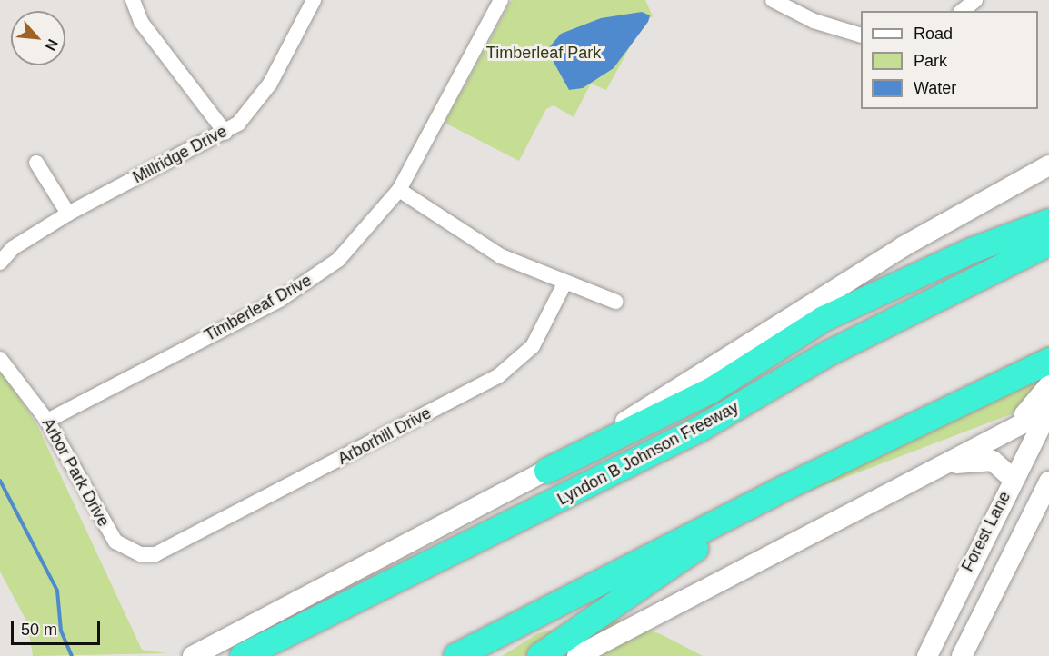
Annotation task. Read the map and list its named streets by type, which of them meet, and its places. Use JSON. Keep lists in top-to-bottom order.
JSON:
{
  "streets": {
    "highway": ["Lyndon B Johnson Freeway"],
    "main road": ["Forest Lane"],
    "street": [
      "Millridge Drive",
      "Timberleaf Drive",
      "Arborhill Drive",
      "Arbor Park Drive"
    ]
  },
  "crossings": [
    ["Timberleaf Drive", "Arbor Park Drive"],
    ["Arborhill Drive", "Arbor Park Drive"]
  ],
  "parks": ["Timberleaf Park"],
  "legend": ["Road", "Park", "Water"],
  "scale_bar": "50 m",
  "north": "bottom right"
}
